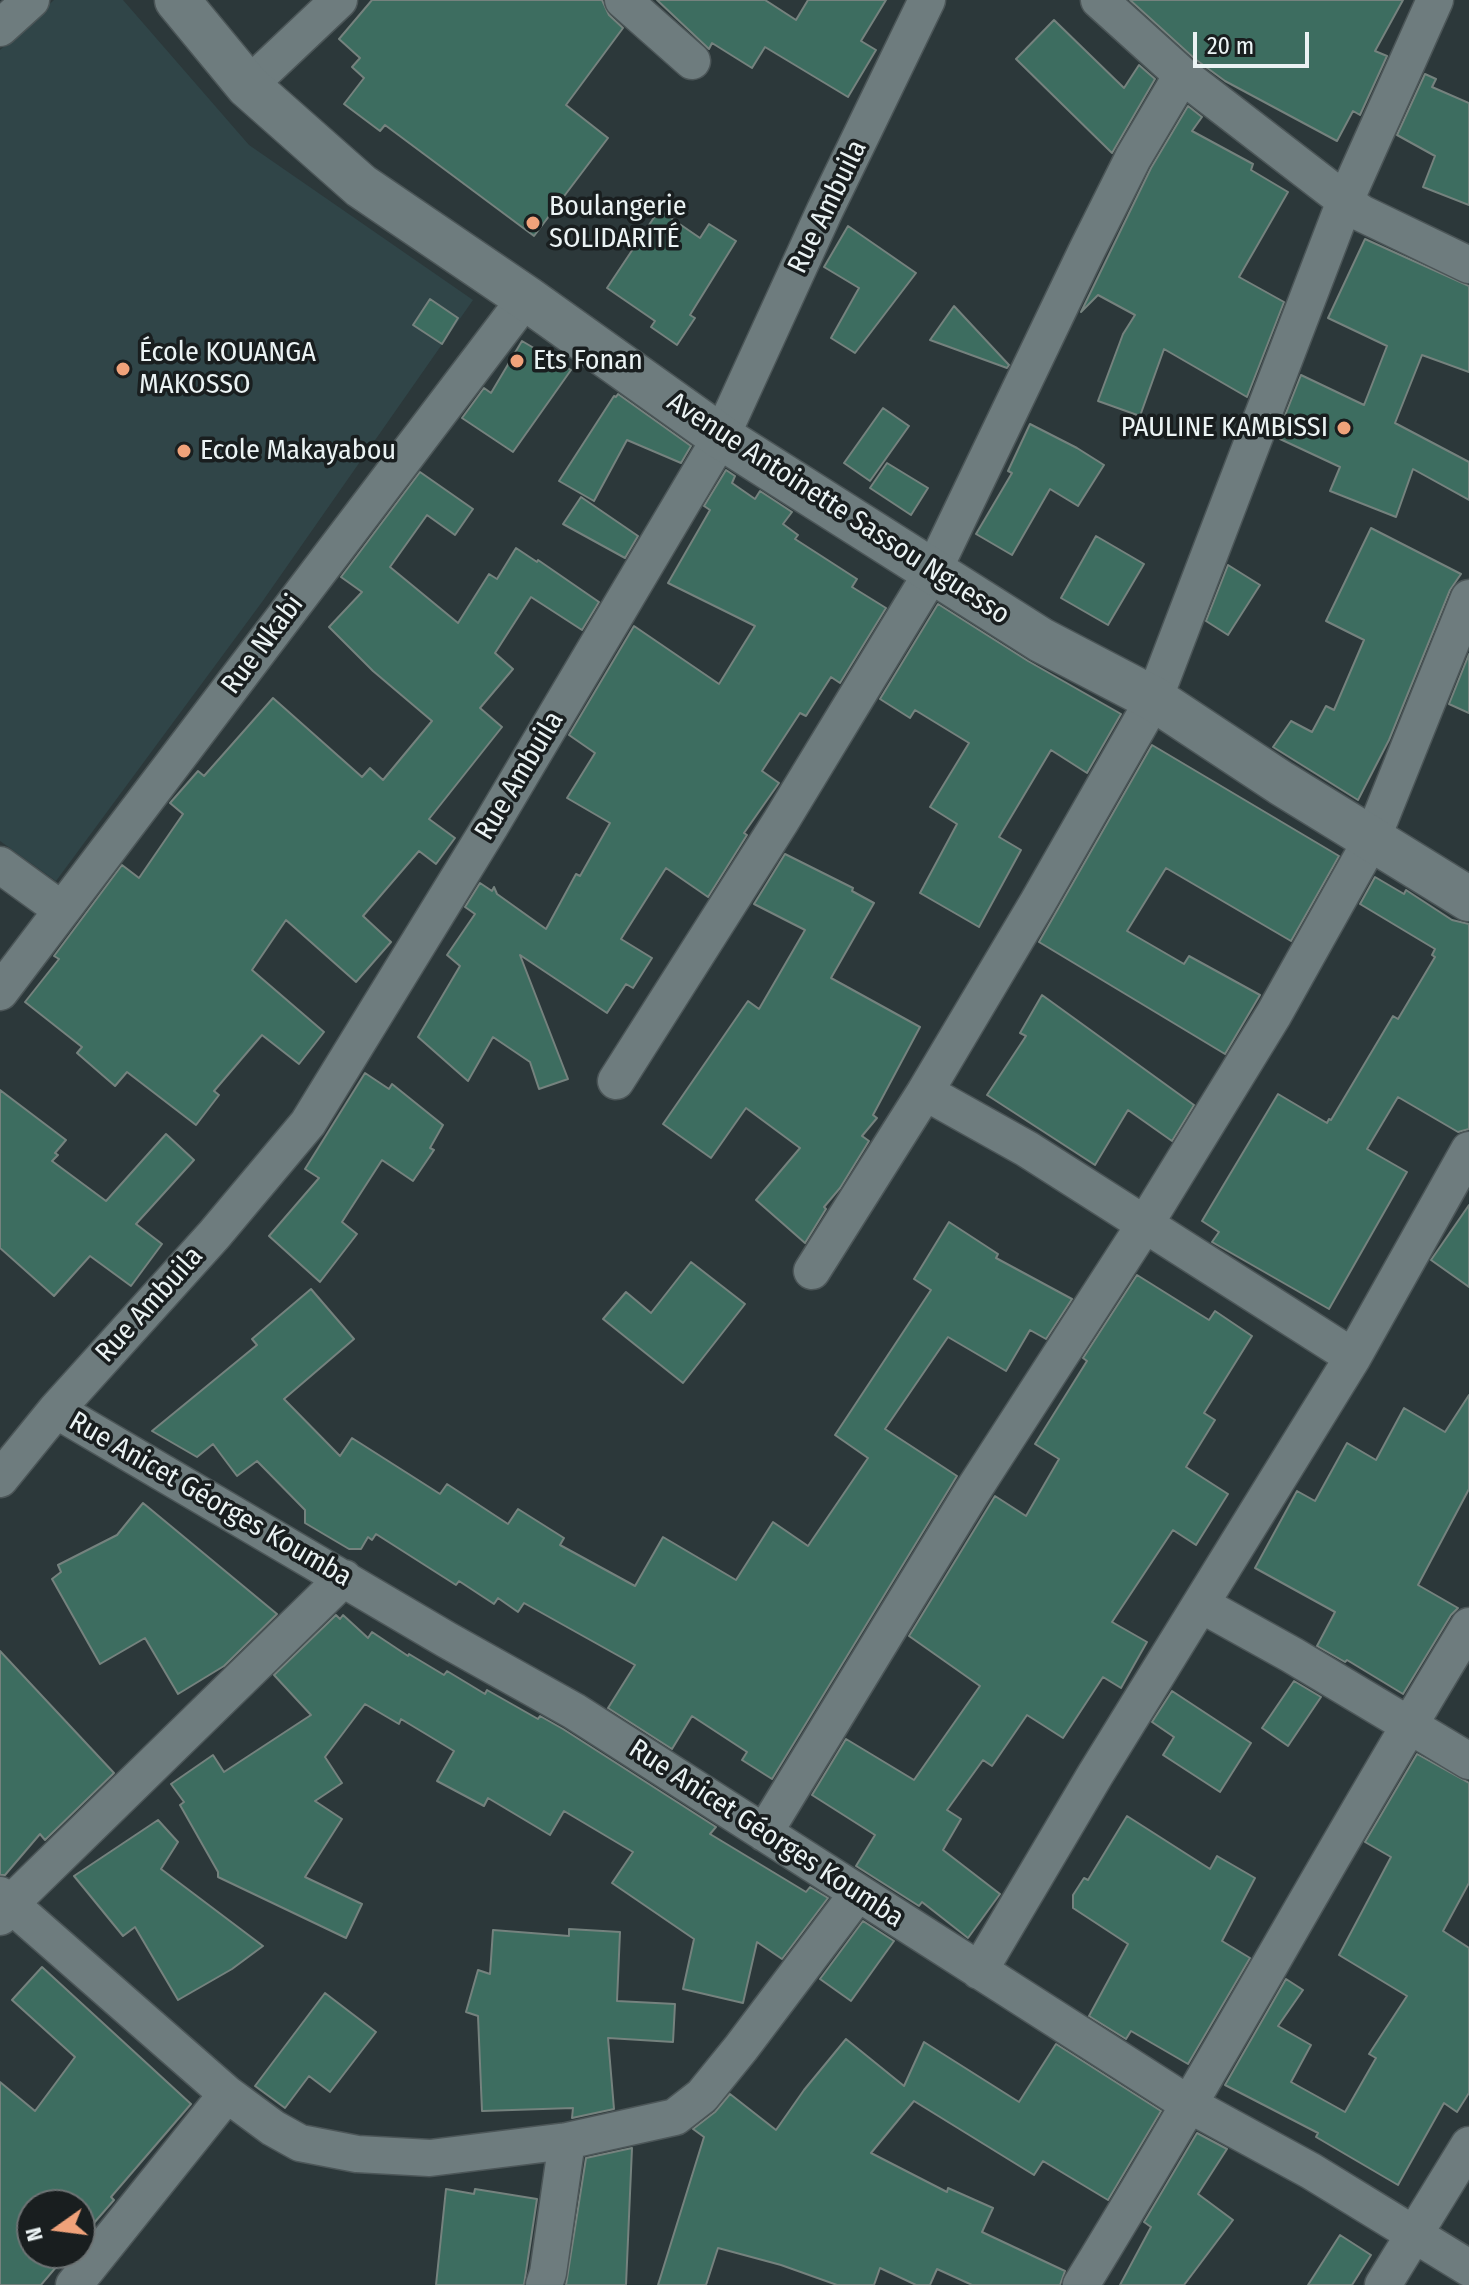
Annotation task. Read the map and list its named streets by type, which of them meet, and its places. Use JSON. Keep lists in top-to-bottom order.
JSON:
{
  "streets": {
    "street": [
      "Rue Ambuila",
      "Avenue Antoinette Sassou Nguesso",
      "Rue Nkabi",
      "Rue Anicet Géorges Koumba"
    ]
  },
  "crossings": [
    ["Rue Ambuila", "Avenue Antoinette Sassou Nguesso"],
    ["Rue Ambuila", "Rue Anicet Géorges Koumba"],
    ["Avenue Antoinette Sassou Nguesso", "Rue Nkabi"]
  ],
  "places": [
    "Boulangerie SOLIDARITÉ",
    "Ets Fonan",
    "École KOUANGA MAKOSSO",
    "PAULINE KAMBISSI",
    "Ecole Makayabou"
  ],
  "scale_bar": "20 m",
  "north": "left"
}
